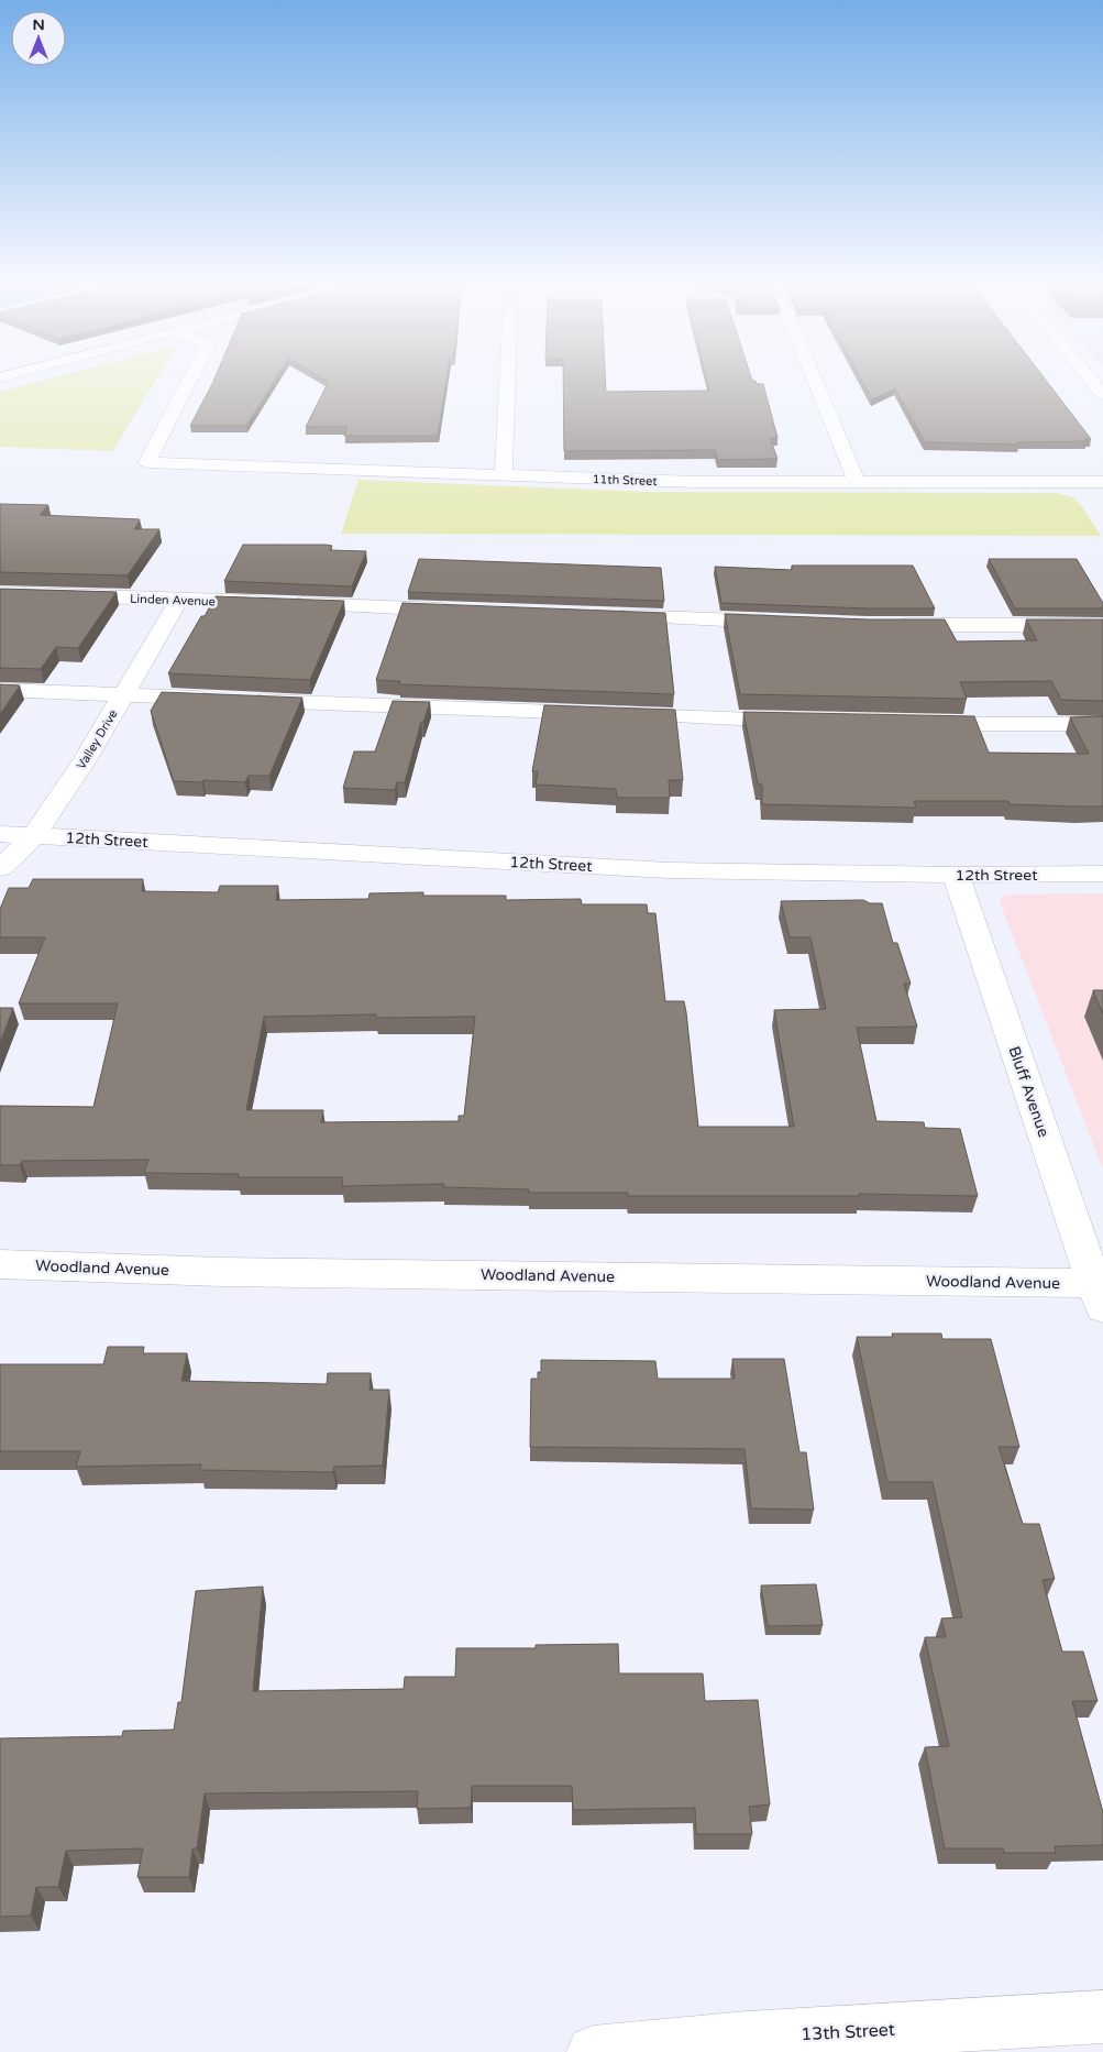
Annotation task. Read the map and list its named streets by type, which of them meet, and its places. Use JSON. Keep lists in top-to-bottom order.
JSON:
{
  "streets": {
    "street": [
      "11th Street",
      "Linden Avenue",
      "Valley Drive",
      "12th Street",
      "Bluff Avenue",
      "Woodland Avenue",
      "13th Street"
    ]
  },
  "crossings": [
    ["Linden Avenue", "Valley Drive"],
    ["Valley Drive", "12th Street"],
    ["12th Street", "Bluff Avenue"],
    ["Bluff Avenue", "Woodland Avenue"]
  ],
  "north": "top"
}
